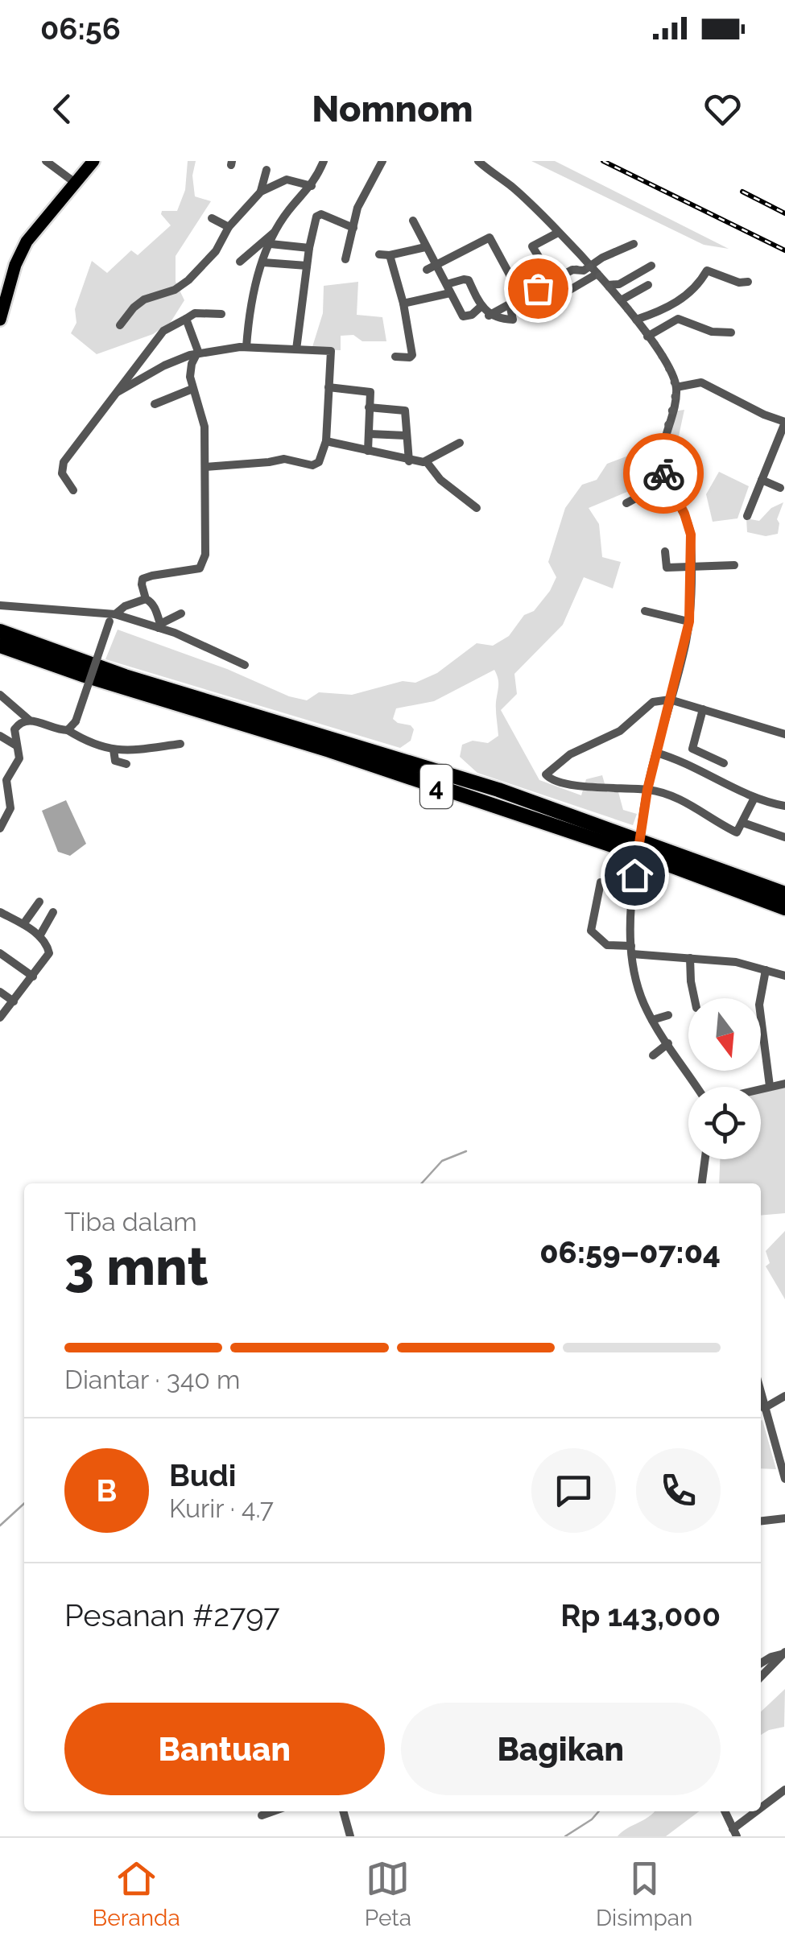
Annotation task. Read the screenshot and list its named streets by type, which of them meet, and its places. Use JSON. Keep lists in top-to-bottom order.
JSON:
{
  "streets": {
    "highway": ["4"]
  },
  "north": "bottom",
  "page": {
    "status": "06:56",
    "header": "Nomnom",
    "heading": ["3 mnt", "Tiba dalam", "06:59–07:04"],
    "panel": [
      "Budi",
      "Kurir · 4.7",
      "Pesanan #2797",
      "Rp 143,000"
    ],
    "bar": "Diantar · 340 m",
    "round": "B",
    "buttons": ["Bantuan", "Bagikan"],
    "tabs": ["Beranda", "Peta", "Disimpan"]
  }
}
